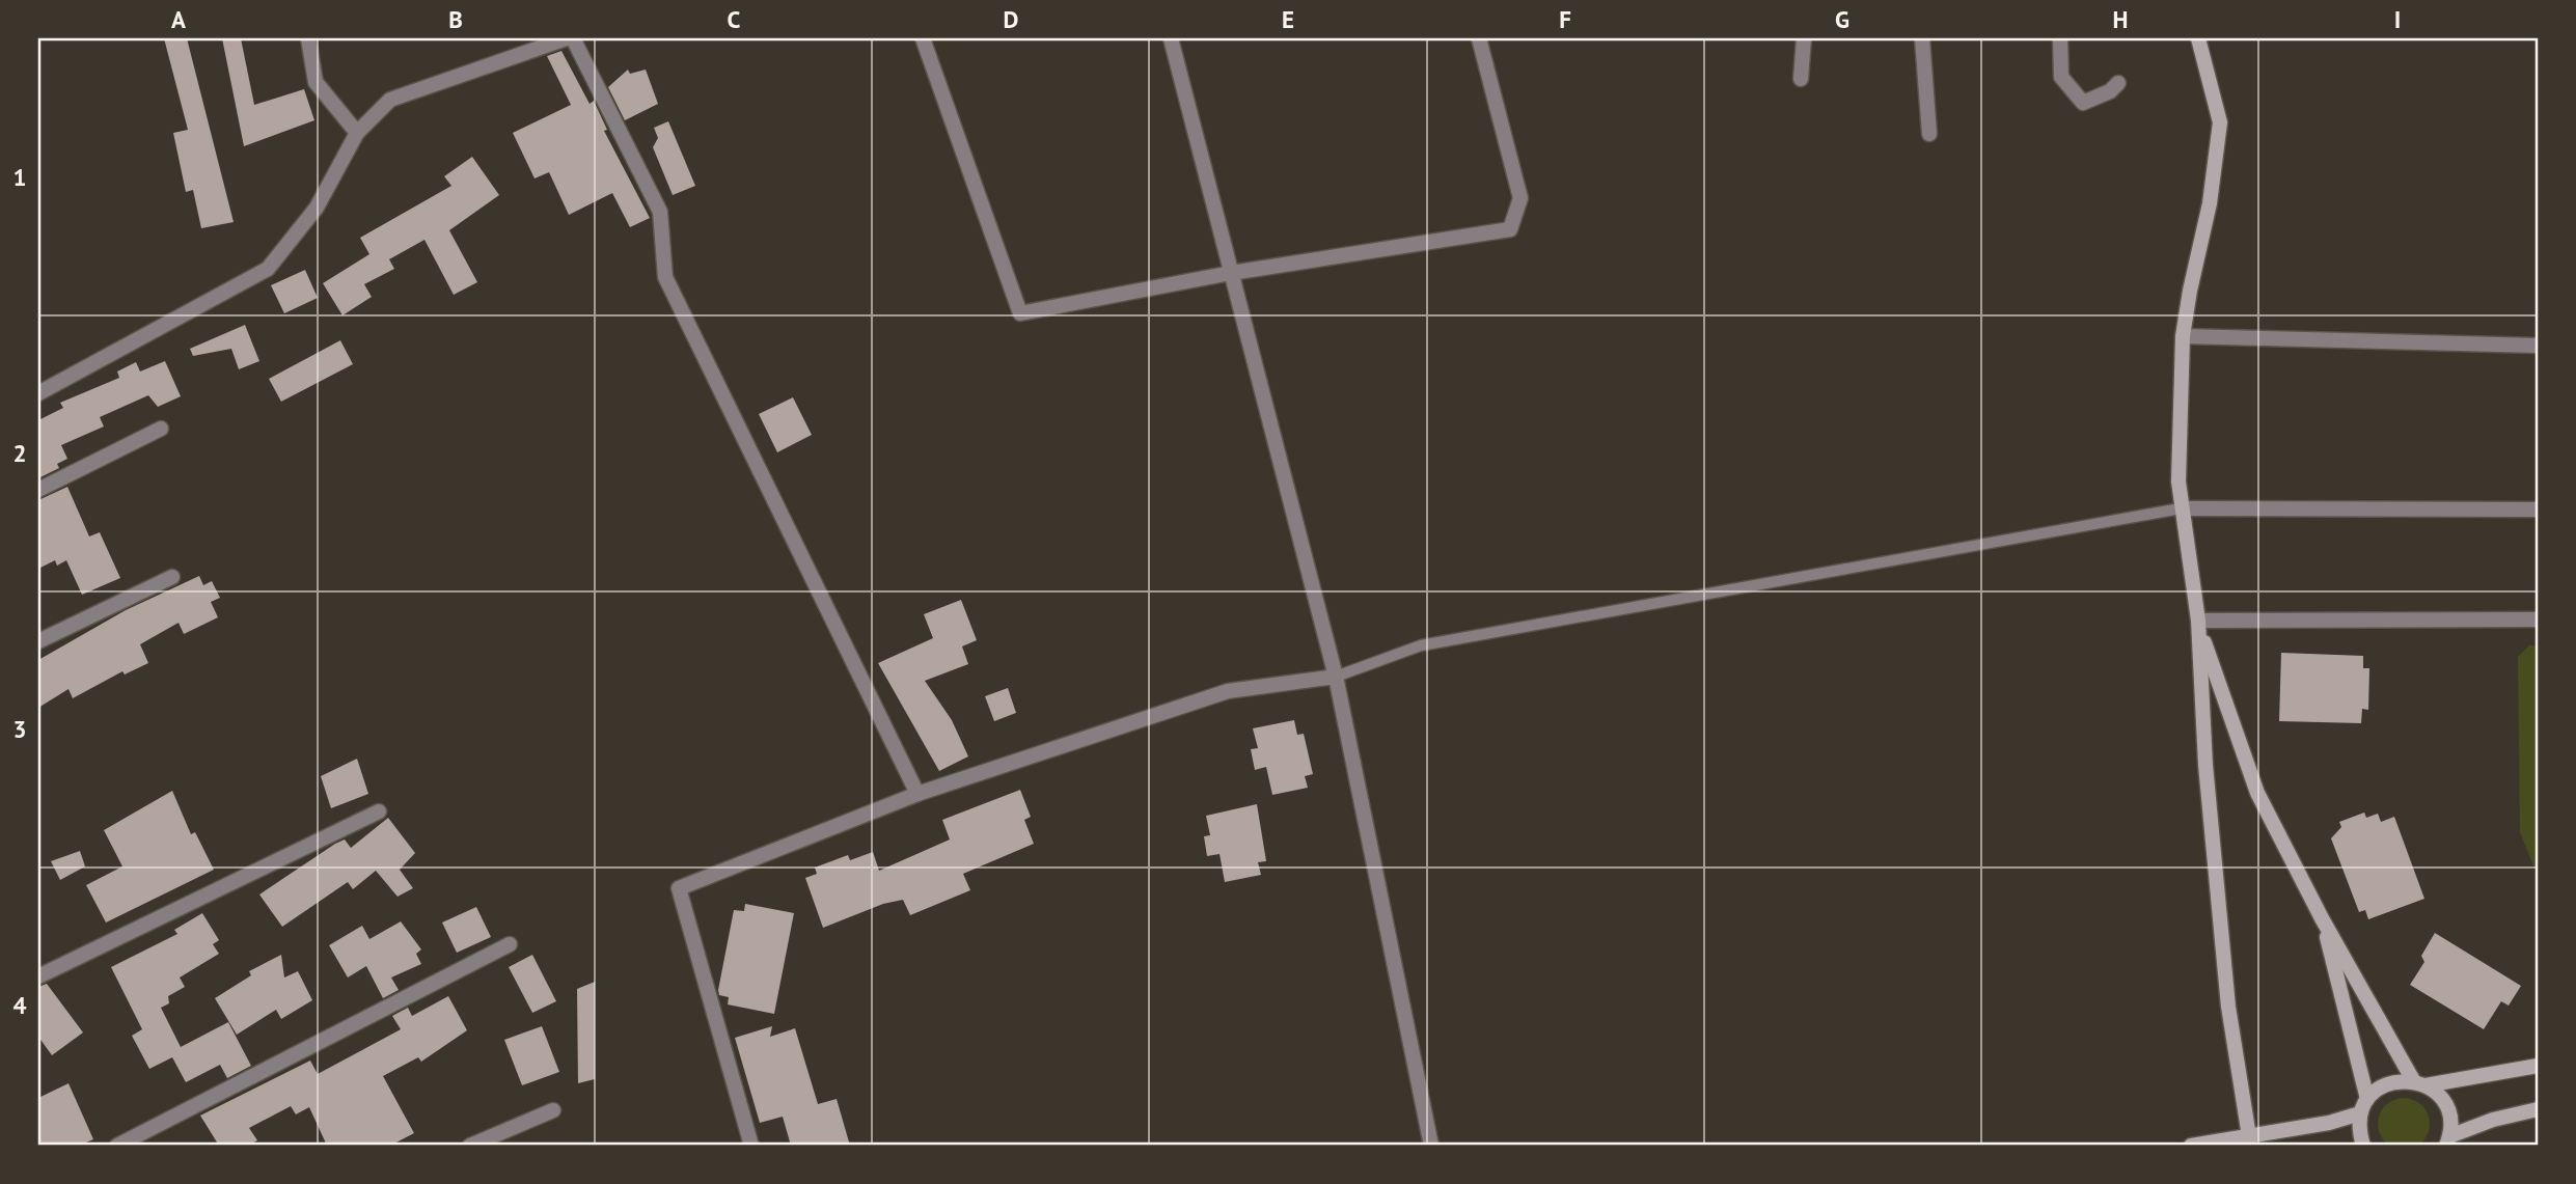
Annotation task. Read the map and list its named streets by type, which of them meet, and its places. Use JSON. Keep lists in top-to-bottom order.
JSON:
{
  "grid": {
    "columns": [
      "A",
      "B",
      "C",
      "D",
      "E",
      "F",
      "G",
      "H",
      "I"
    ],
    "rows": [
      "1",
      "2",
      "3",
      "4"
    ]
  }
}
